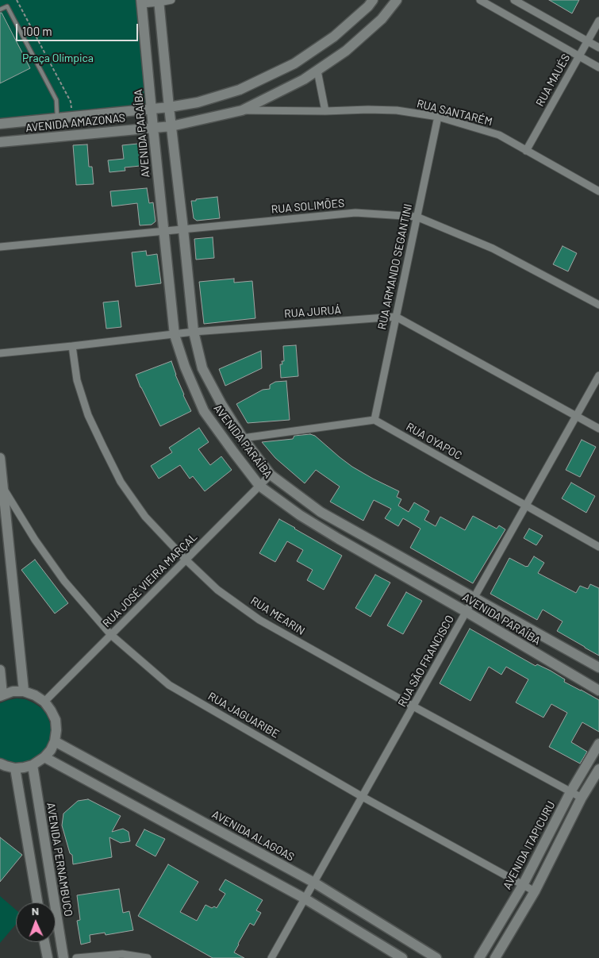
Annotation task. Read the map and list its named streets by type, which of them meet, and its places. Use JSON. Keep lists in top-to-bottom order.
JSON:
{
  "streets": {
    "street": [
      "RUA MAUÉS",
      "RUA SANTARÉM",
      "AVENIDA AMAZONAS",
      "AVENIDA PARAÍBA",
      "RUA SOLIMÕES",
      "RUA ARMANDO SEGANTINI",
      "RUA JURUÁ",
      "RUA OYAPOC",
      "RUA JOSÉ VIEIRA MARÇAL",
      "RUA MEARIN",
      "RUA SÃO FRANCISCO",
      "RUA JAGUARIBE",
      "AVENIDA ALAGOAS",
      "AVENIDA ITAPICURU",
      "AVENIDA PERNAMBUCO"
    ]
  },
  "crossings": [
    ["RUA MAUÉS", "RUA SANTARÉM"],
    ["RUA SANTARÉM", "AVENIDA AMAZONAS"],
    ["RUA SANTARÉM", "RUA ARMANDO SEGANTINI"],
    ["AVENIDA AMAZONAS", "AVENIDA PARAÍBA"],
    ["AVENIDA PARAÍBA", "RUA SOLIMÕES"],
    ["AVENIDA PARAÍBA", "RUA JURUÁ"],
    ["AVENIDA PARAÍBA", "RUA JOSÉ VIEIRA MARÇAL"],
    ["AVENIDA PARAÍBA", "RUA SÃO FRANCISCO"],
    ["RUA SOLIMÕES", "RUA ARMANDO SEGANTINI"],
    ["RUA ARMANDO SEGANTINI", "RUA JURUÁ"],
    ["RUA ARMANDO SEGANTINI", "RUA OYAPOC"],
    ["RUA JURUÁ", "RUA MEARIN"],
    ["RUA OYAPOC", "RUA SÃO FRANCISCO"],
    ["RUA JOSÉ VIEIRA MARÇAL", "RUA MEARIN"],
    ["RUA JOSÉ VIEIRA MARÇAL", "RUA JAGUARIBE"],
    ["RUA MEARIN", "RUA SÃO FRANCISCO"],
    ["RUA MEARIN", "AVENIDA ITAPICURU"],
    ["RUA SÃO FRANCISCO", "RUA JAGUARIBE"],
    ["RUA SÃO FRANCISCO", "AVENIDA ALAGOAS"],
    ["RUA JAGUARIBE", "AVENIDA ITAPICURU"]
  ],
  "parks": ["Praça Olímpica"],
  "scale_bar": "100 m",
  "north": "top"
}
